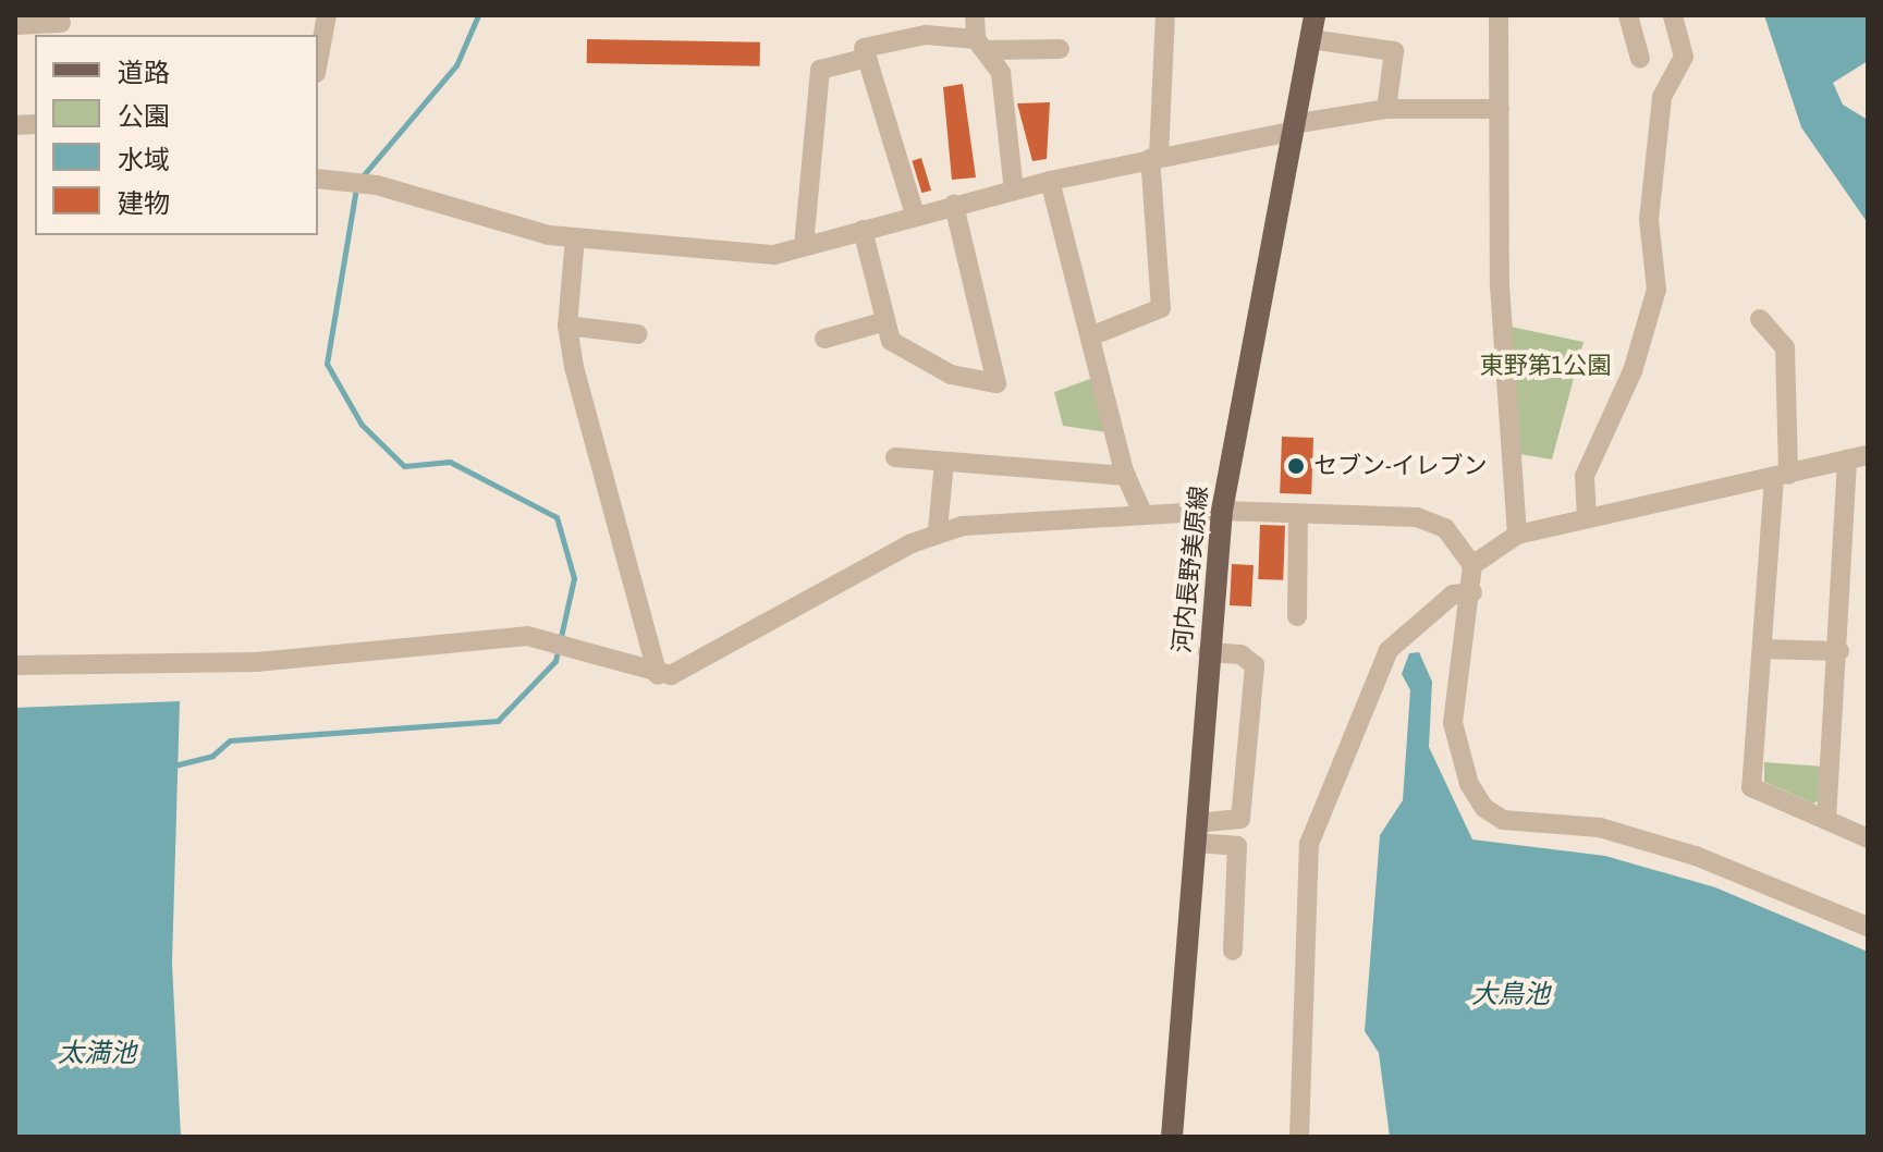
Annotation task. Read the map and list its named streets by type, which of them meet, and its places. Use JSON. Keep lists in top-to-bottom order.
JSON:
{
  "streets": {
    "main road": ["河内長野美原線"]
  },
  "water": ["大鳥池", "太満池"],
  "parks": ["東野第1公園"],
  "places": ["セブン-イレブン"],
  "legend": [
    "道路",
    "公園",
    "水域",
    "建物"
  ]
}
